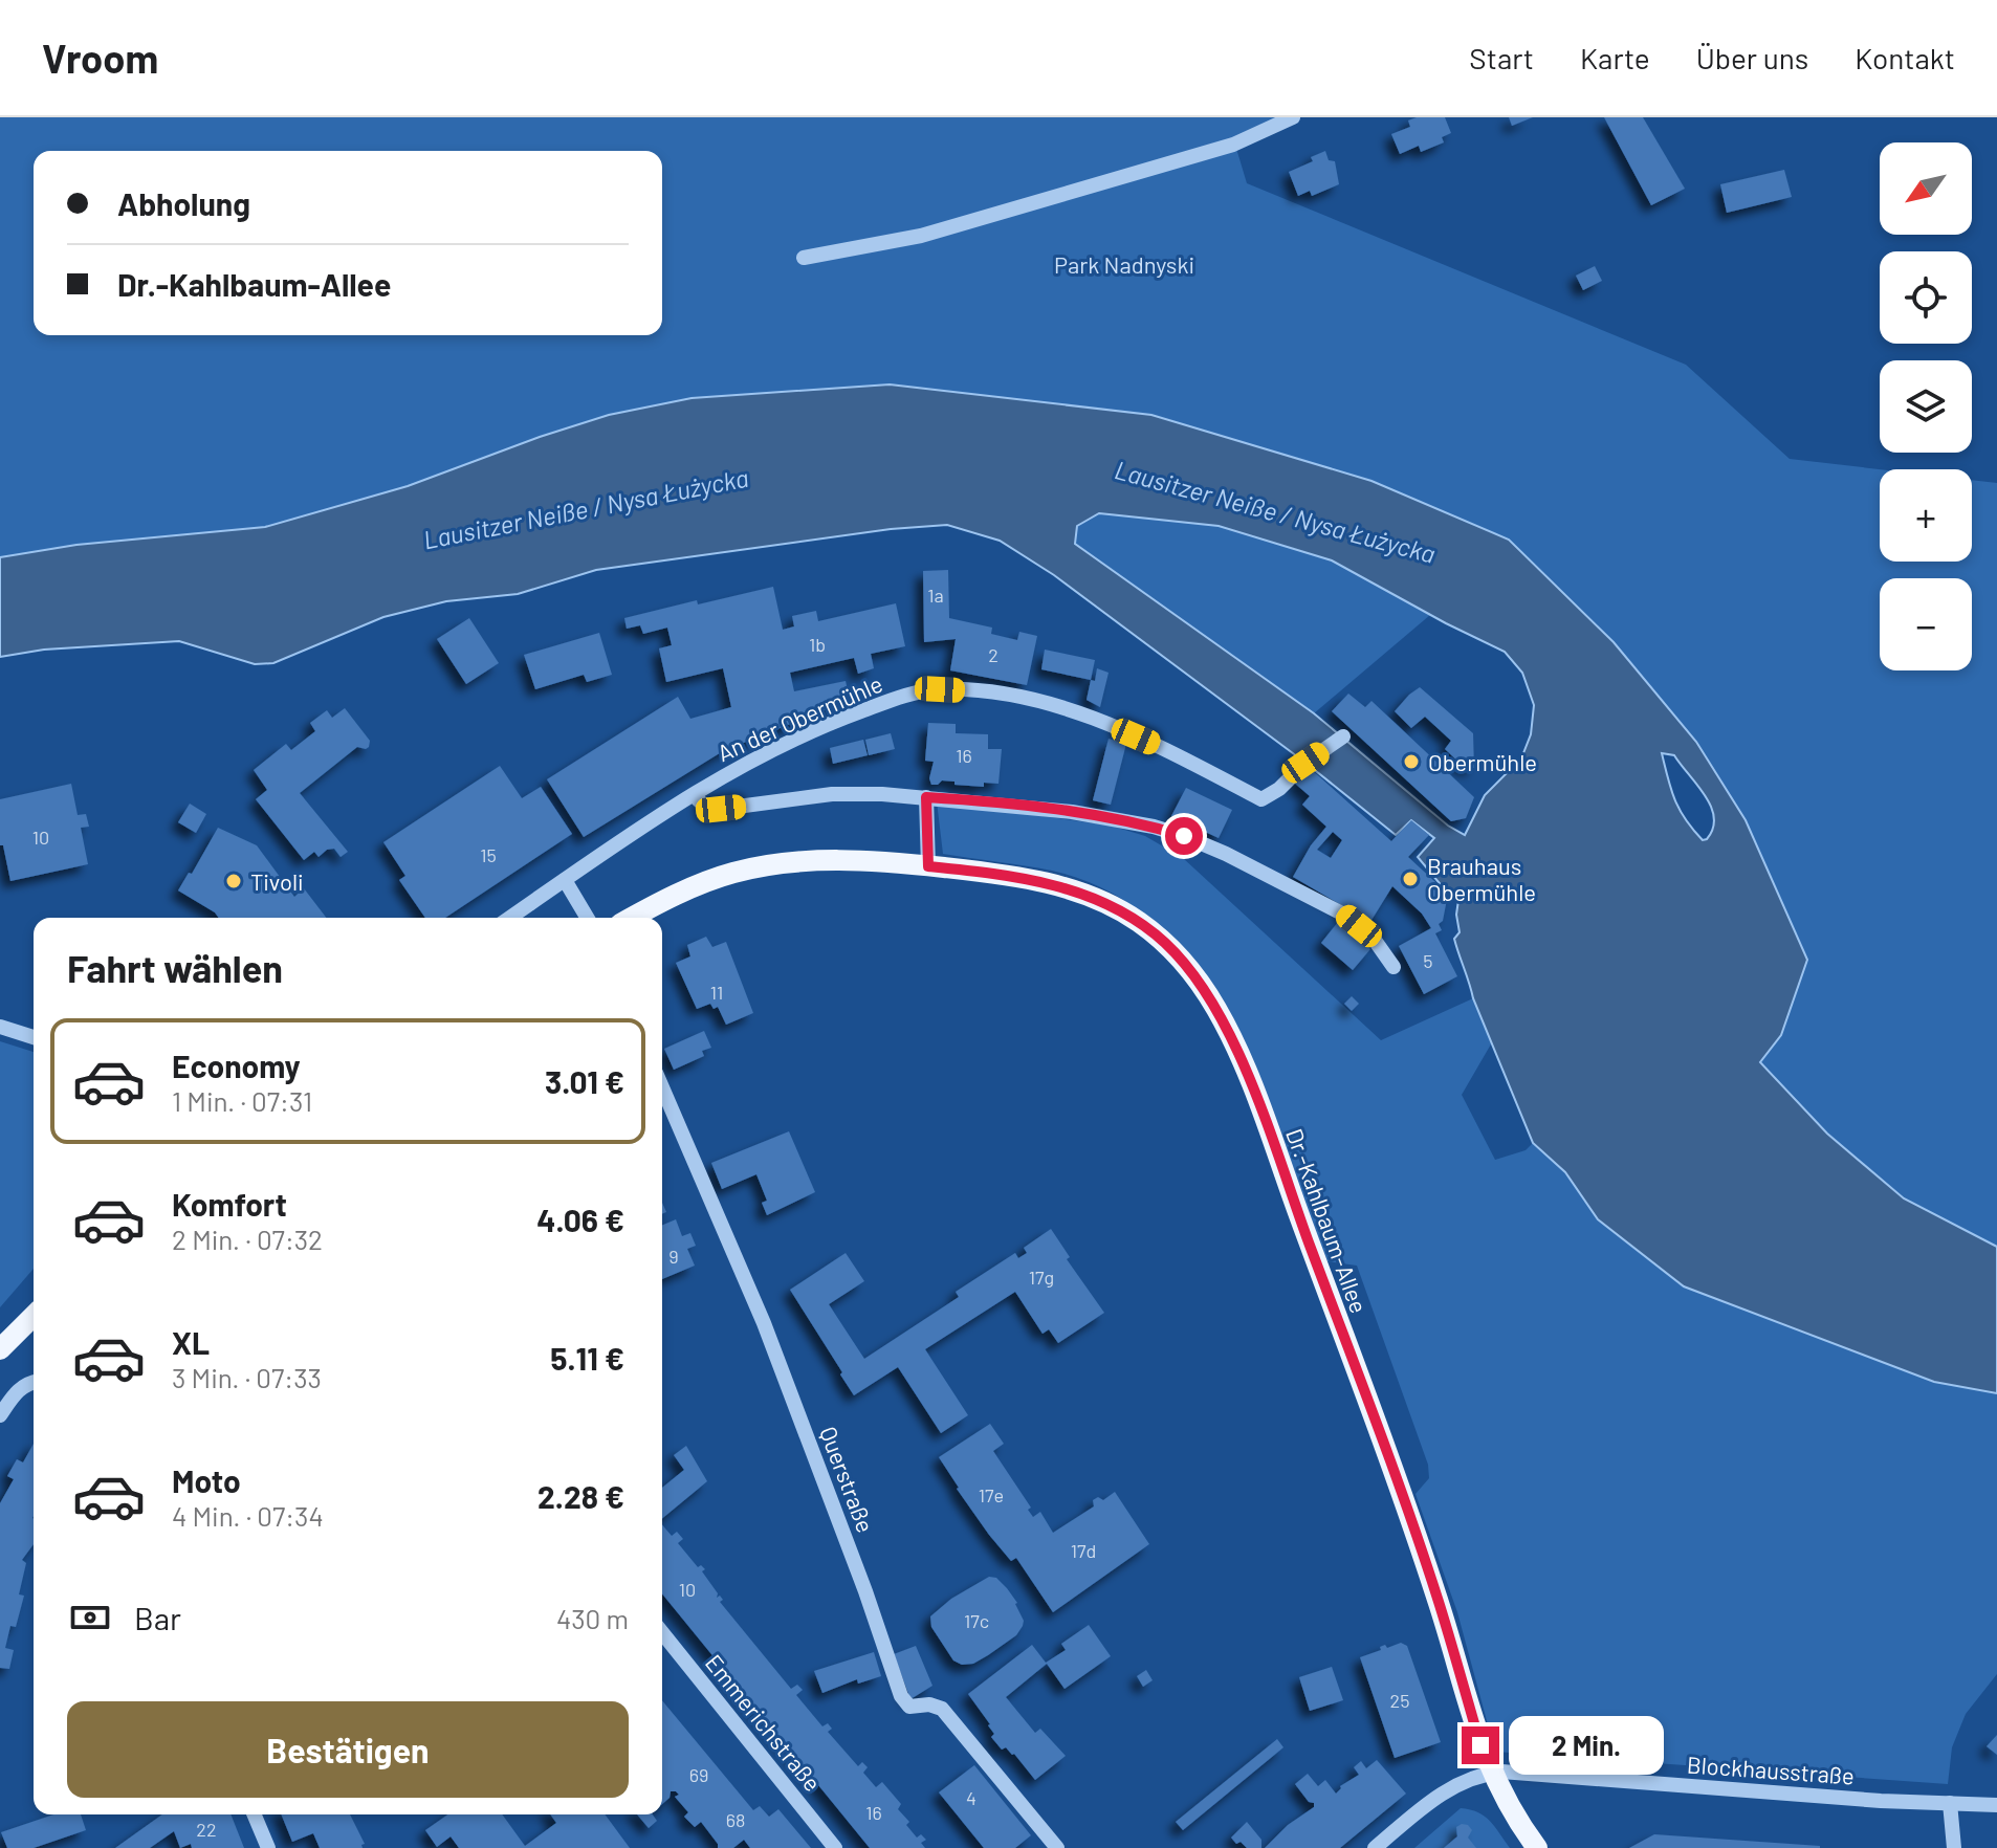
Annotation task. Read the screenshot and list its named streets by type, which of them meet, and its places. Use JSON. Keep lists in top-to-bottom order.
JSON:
{
  "streets": {
    "main road": ["Dr.-Kahlbaum-Allee"],
    "street": [
      "An der Obermühle",
      "Querstraße",
      "Emmerichstraße",
      "Blockhausstraße"
    ]
  },
  "crossings": [
    ["Dr.-Kahlbaum-Allee", "Blockhausstraße"]
  ],
  "water": ["Lausitzer Neiße / Nysa Łużycka"],
  "parks": ["Park Nadnyski"],
  "places": ["Obermühle", "Brauhaus Obermühle", "Tivoli"],
  "house_numbers": [
    "1a",
    "1b",
    "2",
    "16",
    "10",
    "15",
    "5",
    "11",
    "9",
    "17g",
    "17e",
    "17d",
    "10",
    "17c",
    "25",
    "69",
    "4",
    "16",
    "68",
    "22"
  ],
  "north": "bottom left",
  "page": {
    "header": "Vroom",
    "nav": [
      "Start",
      "Karte",
      "Über uns",
      "Kontakt"
    ],
    "map_buttons": ["+", "−"],
    "banner": ["Abholung", "Dr.-Kahlbaum-Allee"],
    "heading": "Fahrt wählen",
    "list": [
      {
        "name": "Economy",
        "note": "1 Min. · 07:31",
        "value": "3.01 €"
      },
      {
        "name": "Komfort",
        "note": "2 Min. · 07:32",
        "value": "4.06 €"
      },
      {
        "name": "XL",
        "note": "3 Min. · 07:33",
        "value": "5.11 €"
      },
      {
        "name": "Moto",
        "note": "4 Min. · 07:34",
        "value": "2.28 €"
      }
    ],
    "pay": ["Bar", "430 m"],
    "buttons": "Bestätigen",
    "bubble": "2 Min."
  }
}
